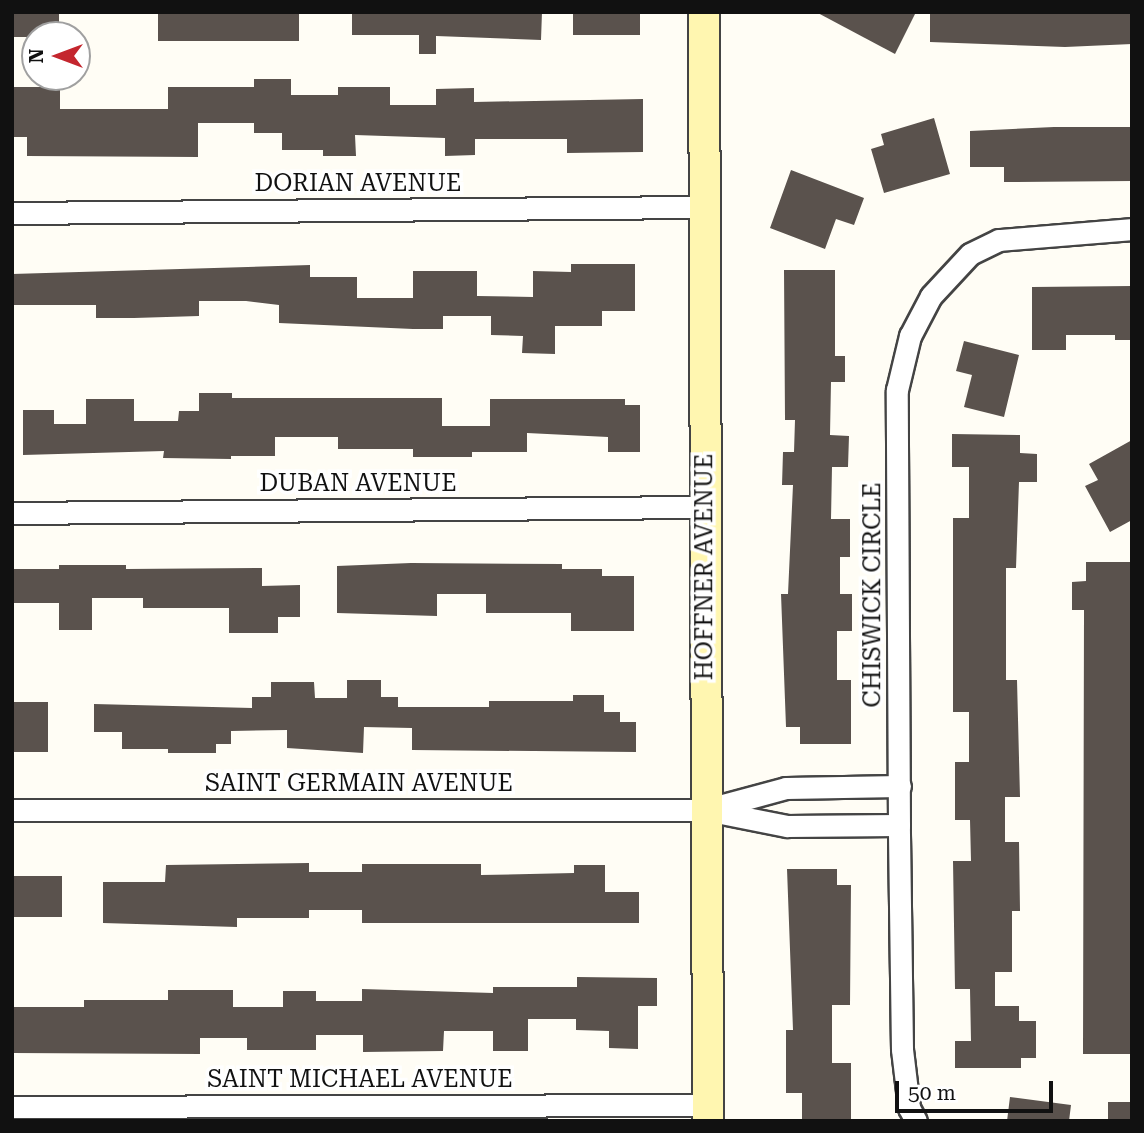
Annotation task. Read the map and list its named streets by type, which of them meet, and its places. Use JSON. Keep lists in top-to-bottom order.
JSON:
{
  "streets": {
    "main road": ["HOFFNER AVENUE"],
    "street": [
      "DORIAN AVENUE",
      "DUBAN AVENUE",
      "CHISWICK CIRCLE",
      "SAINT GERMAIN AVENUE",
      "SAINT MICHAEL AVENUE"
    ]
  },
  "crossings": [
    ["DORIAN AVENUE", "HOFFNER AVENUE"],
    ["DUBAN AVENUE", "HOFFNER AVENUE"],
    ["HOFFNER AVENUE", "SAINT GERMAIN AVENUE"],
    ["HOFFNER AVENUE", "SAINT MICHAEL AVENUE"]
  ],
  "scale_bar": "50 m",
  "north": "left"
}
